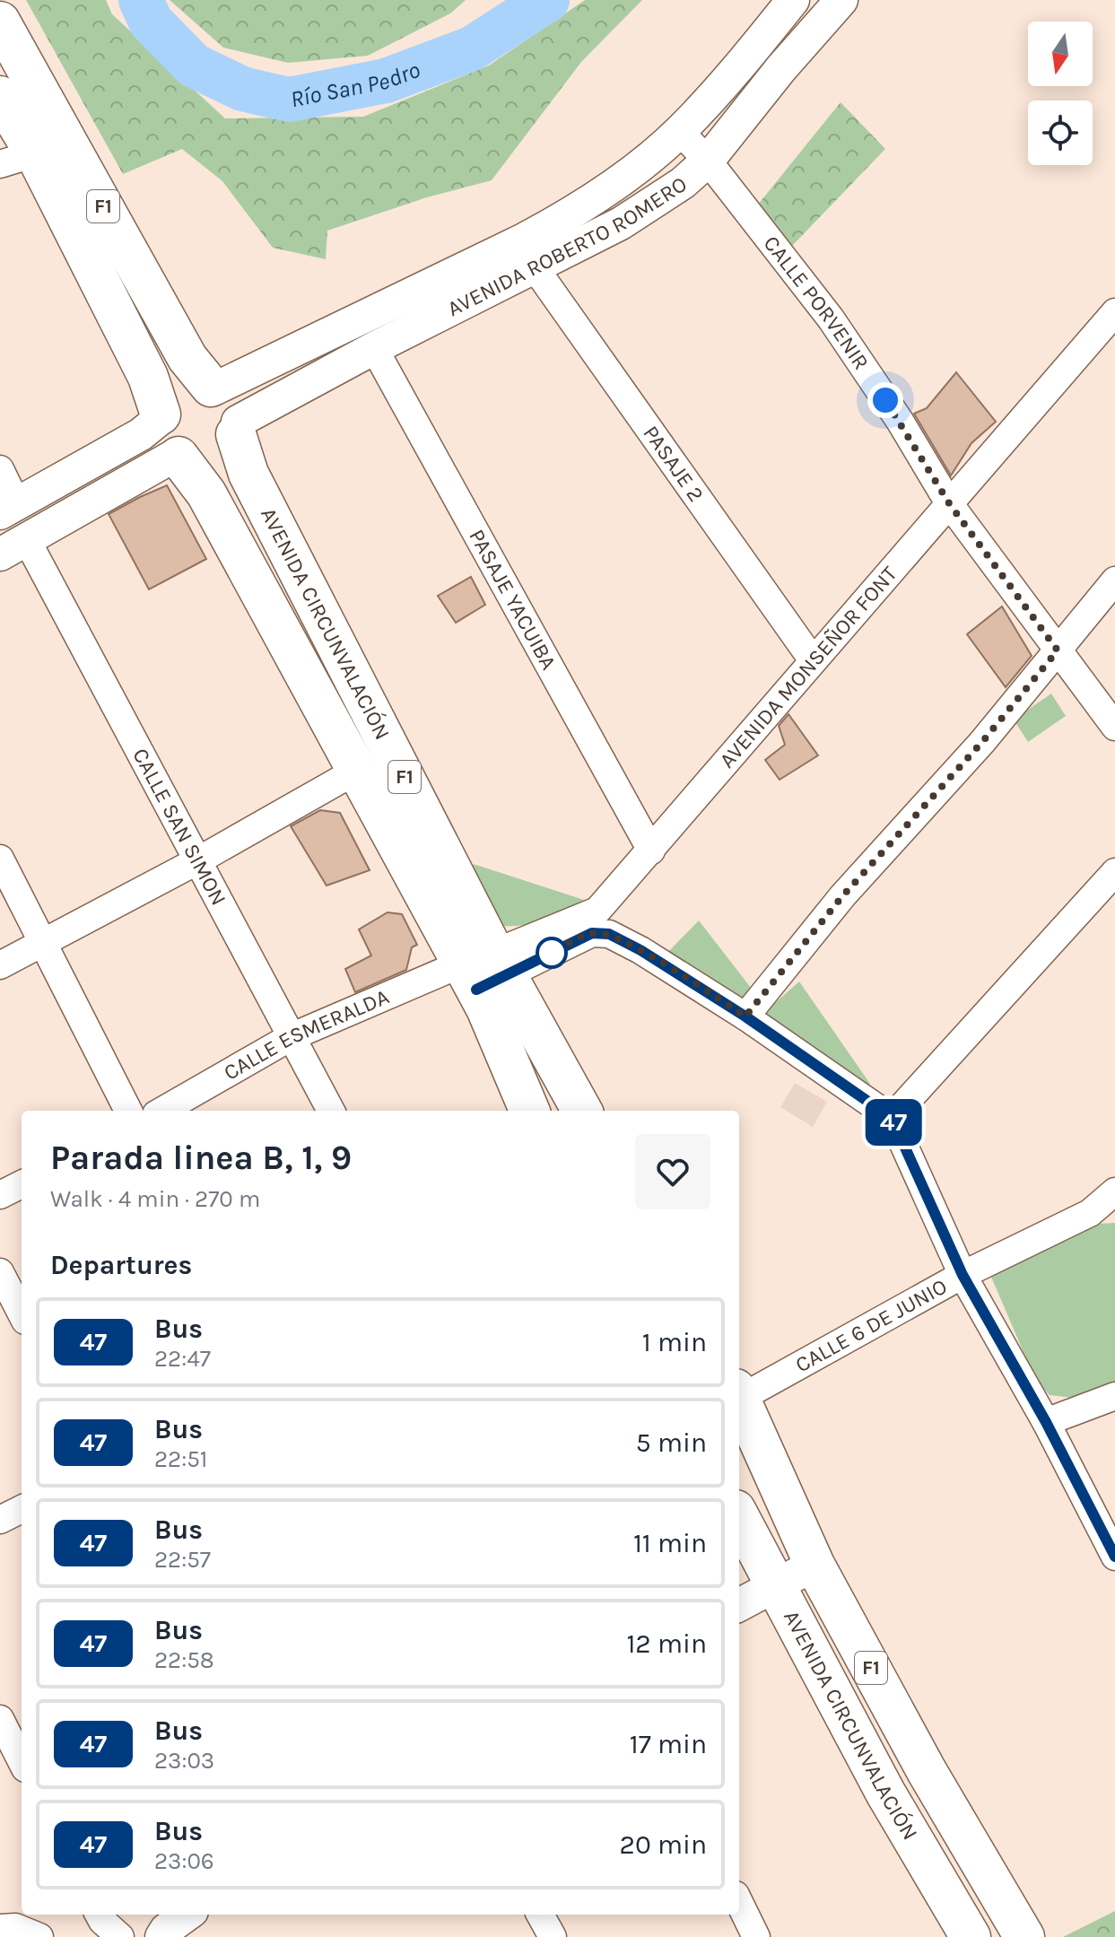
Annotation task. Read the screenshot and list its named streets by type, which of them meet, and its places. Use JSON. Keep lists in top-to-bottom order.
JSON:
{
  "streets": {
    "highway": ["F1", "AVENIDA CIRCUNVALACIÓN"],
    "street": [
      "AVENIDA ROBERTO ROMERO",
      "CALLE PORVENIR",
      "PASAJE 2",
      "PASAJE YACUIBA",
      "AVENIDA MONSEÑOR FONT",
      "CALLE SAN SIMON",
      "CALLE ESMERALDA",
      "CALLE 6 DE JUNIO"
    ]
  },
  "crossings": [
    ["F1", "AVENIDA ROBERTO ROMERO"],
    ["F1", "AVENIDA CIRCUNVALACIÓN"],
    ["AVENIDA ROBERTO ROMERO", "CALLE PORVENIR"],
    ["AVENIDA ROBERTO ROMERO", "PASAJE 2"],
    ["AVENIDA ROBERTO ROMERO", "PASAJE YACUIBA"],
    ["AVENIDA ROBERTO ROMERO", "AVENIDA CIRCUNVALACIÓN"],
    ["CALLE PORVENIR", "AVENIDA MONSEÑOR FONT"],
    ["PASAJE 2", "AVENIDA MONSEÑOR FONT"],
    ["PASAJE YACUIBA", "AVENIDA MONSEÑOR FONT"],
    ["AVENIDA CIRCUNVALACIÓN", "AVENIDA MONSEÑOR FONT"],
    ["AVENIDA CIRCUNVALACIÓN", "CALLE ESMERALDA"],
    ["AVENIDA MONSEÑOR FONT", "CALLE ESMERALDA"],
    ["CALLE SAN SIMON", "CALLE ESMERALDA"]
  ],
  "water": ["Río San Pedro"],
  "lines": ["bus line 47"],
  "north": "bottom",
  "page": {
    "on_map": "47",
    "heading": [
      ["Parada linea B, 1, 9", "Walk · 4 min · 270 m"],
      "Departures"
    ],
    "list": [
      {
        "mark": "47",
        "name": "Bus",
        "note": "22:47",
        "value": "1 min"
      },
      {
        "mark": "47",
        "name": "Bus",
        "note": "22:51",
        "value": "5 min"
      },
      {
        "mark": "47",
        "name": "Bus",
        "note": "22:57",
        "value": "11 min"
      },
      {
        "mark": "47",
        "name": "Bus",
        "note": "22:58",
        "value": "12 min"
      },
      {
        "mark": "47",
        "name": "Bus",
        "note": "23:03",
        "value": "17 min"
      },
      {
        "mark": "47",
        "name": "Bus",
        "note": "23:06",
        "value": "20 min"
      }
    ]
  }
}
